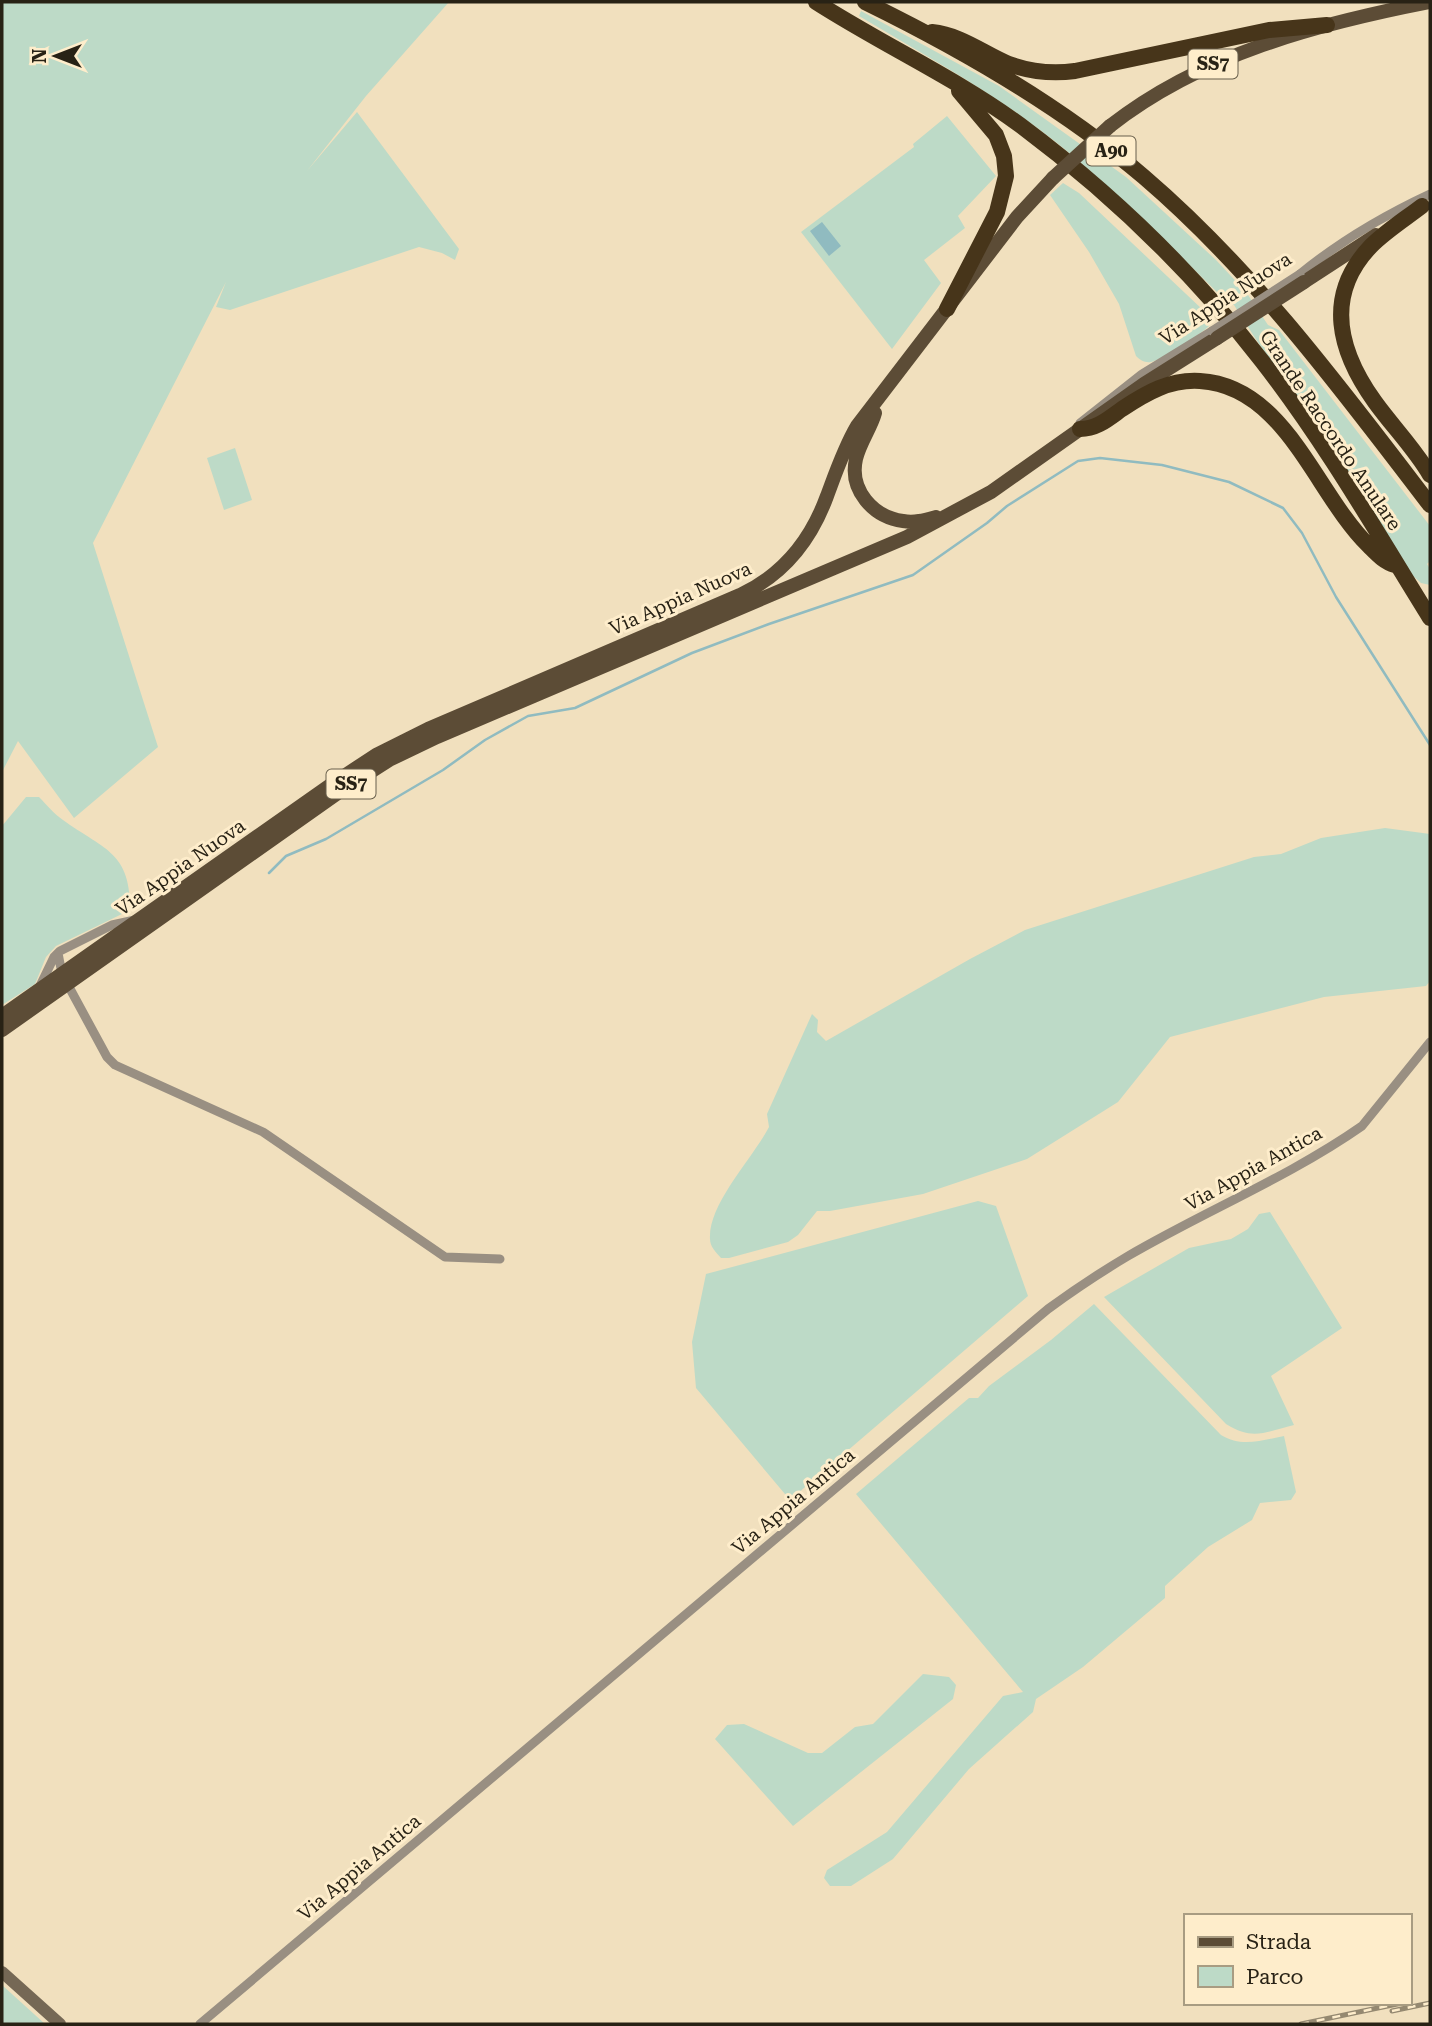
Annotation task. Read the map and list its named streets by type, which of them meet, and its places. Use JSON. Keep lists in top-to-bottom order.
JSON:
{
  "streets": {
    "highway": ["A90", "Grande Raccordo Anulare"],
    "main road": ["SS7", "Via Appia Nuova"],
    "street": ["Via Appia Antica"]
  },
  "legend": ["Strada", "Parco"],
  "north": "left"
}
